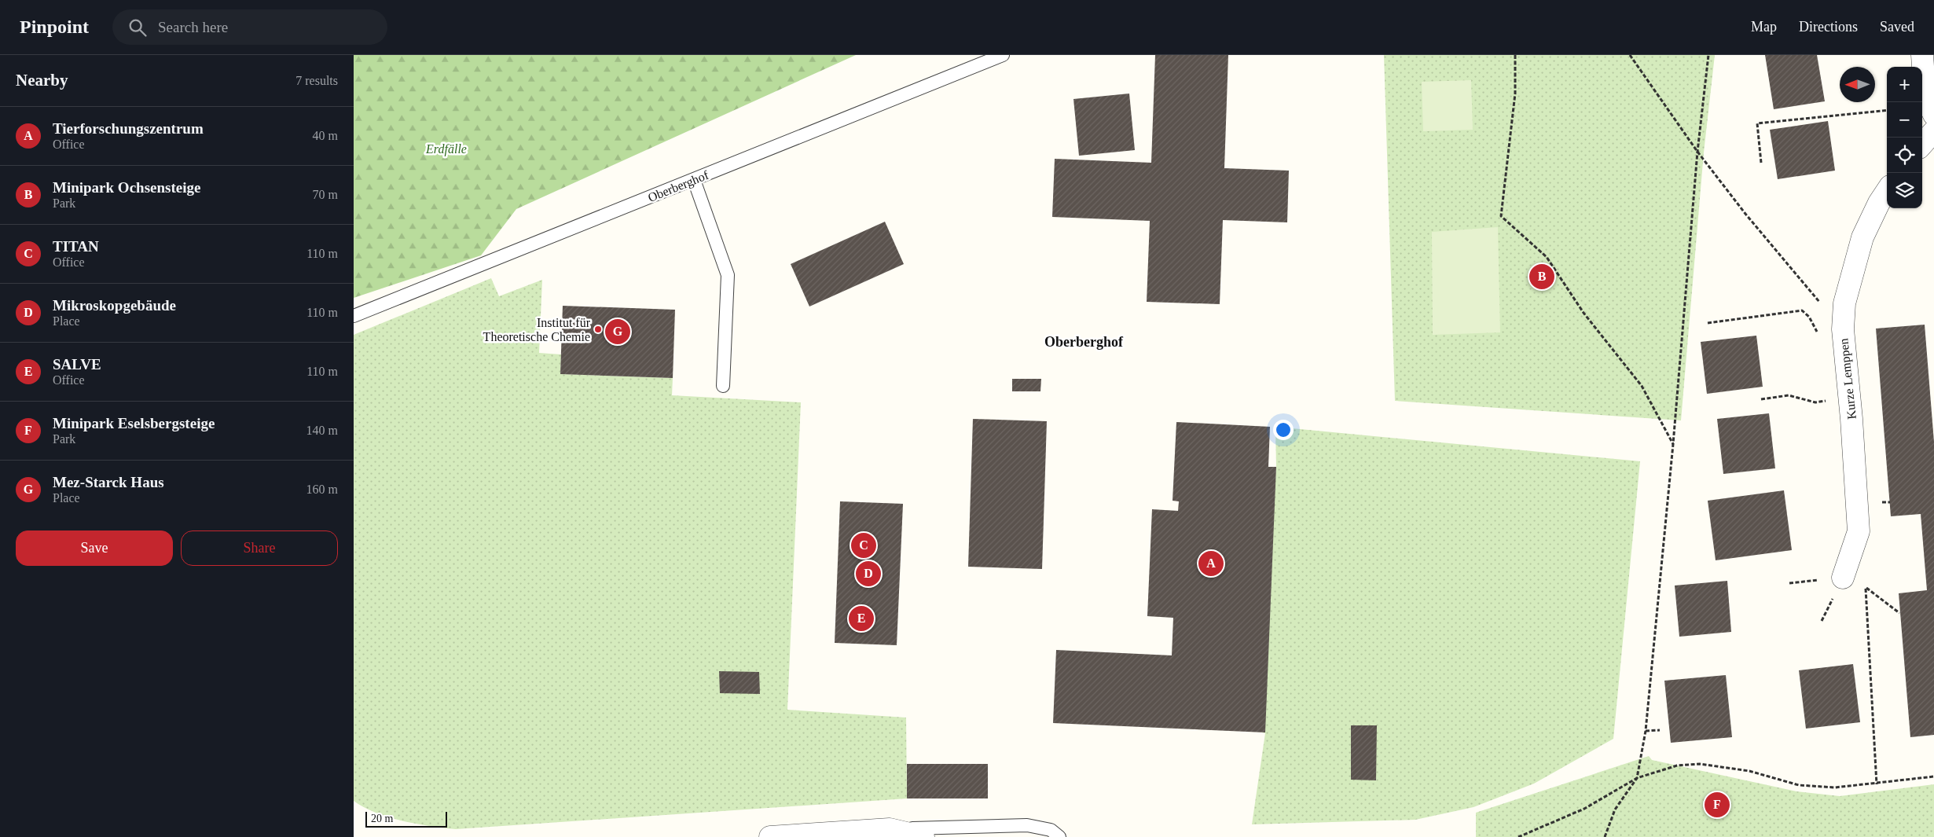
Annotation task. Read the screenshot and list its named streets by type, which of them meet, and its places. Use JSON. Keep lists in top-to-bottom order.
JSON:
{
  "streets": {
    "street": ["Kurze Lemppen"],
    "lane": ["Oberberghof"]
  },
  "districts": ["Oberberghof"],
  "parks": ["Erdfälle"],
  "places": ["Institut für Theoretische Chemie"],
  "scale_bar": "20 m",
  "north": "left",
  "page": {
    "header": "Pinpoint",
    "search": "Search here",
    "nav": ["Map", "Directions", "Saved"],
    "heading": ["Nearby", "7 results"],
    "map_buttons": ["+", "−"],
    "list": [
      {
        "mark": "A",
        "name": "Tierforschungszentrum",
        "note": "Office",
        "value": "40 m"
      },
      {
        "mark": "B",
        "name": "Minipark Ochsensteige",
        "note": "Park",
        "value": "70 m"
      },
      {
        "mark": "C",
        "name": "TITAN",
        "note": "Office",
        "value": "110 m"
      },
      {
        "mark": "D",
        "name": "Mikroskopgebäude",
        "note": "Place",
        "value": "110 m"
      },
      {
        "mark": "E",
        "name": "SALVE",
        "note": "Office",
        "value": "110 m"
      },
      {
        "mark": "F",
        "name": "Minipark Eselsbergsteige",
        "note": "Park",
        "value": "140 m"
      },
      {
        "mark": "G",
        "name": "Mez-Starck Haus",
        "note": "Place",
        "value": "160 m"
      }
    ],
    "pins": [
      "B",
      "G",
      "C",
      "A",
      "D",
      "E",
      "F"
    ],
    "buttons": ["Save", "Share"],
    "scale": "20 m"
  }
}
